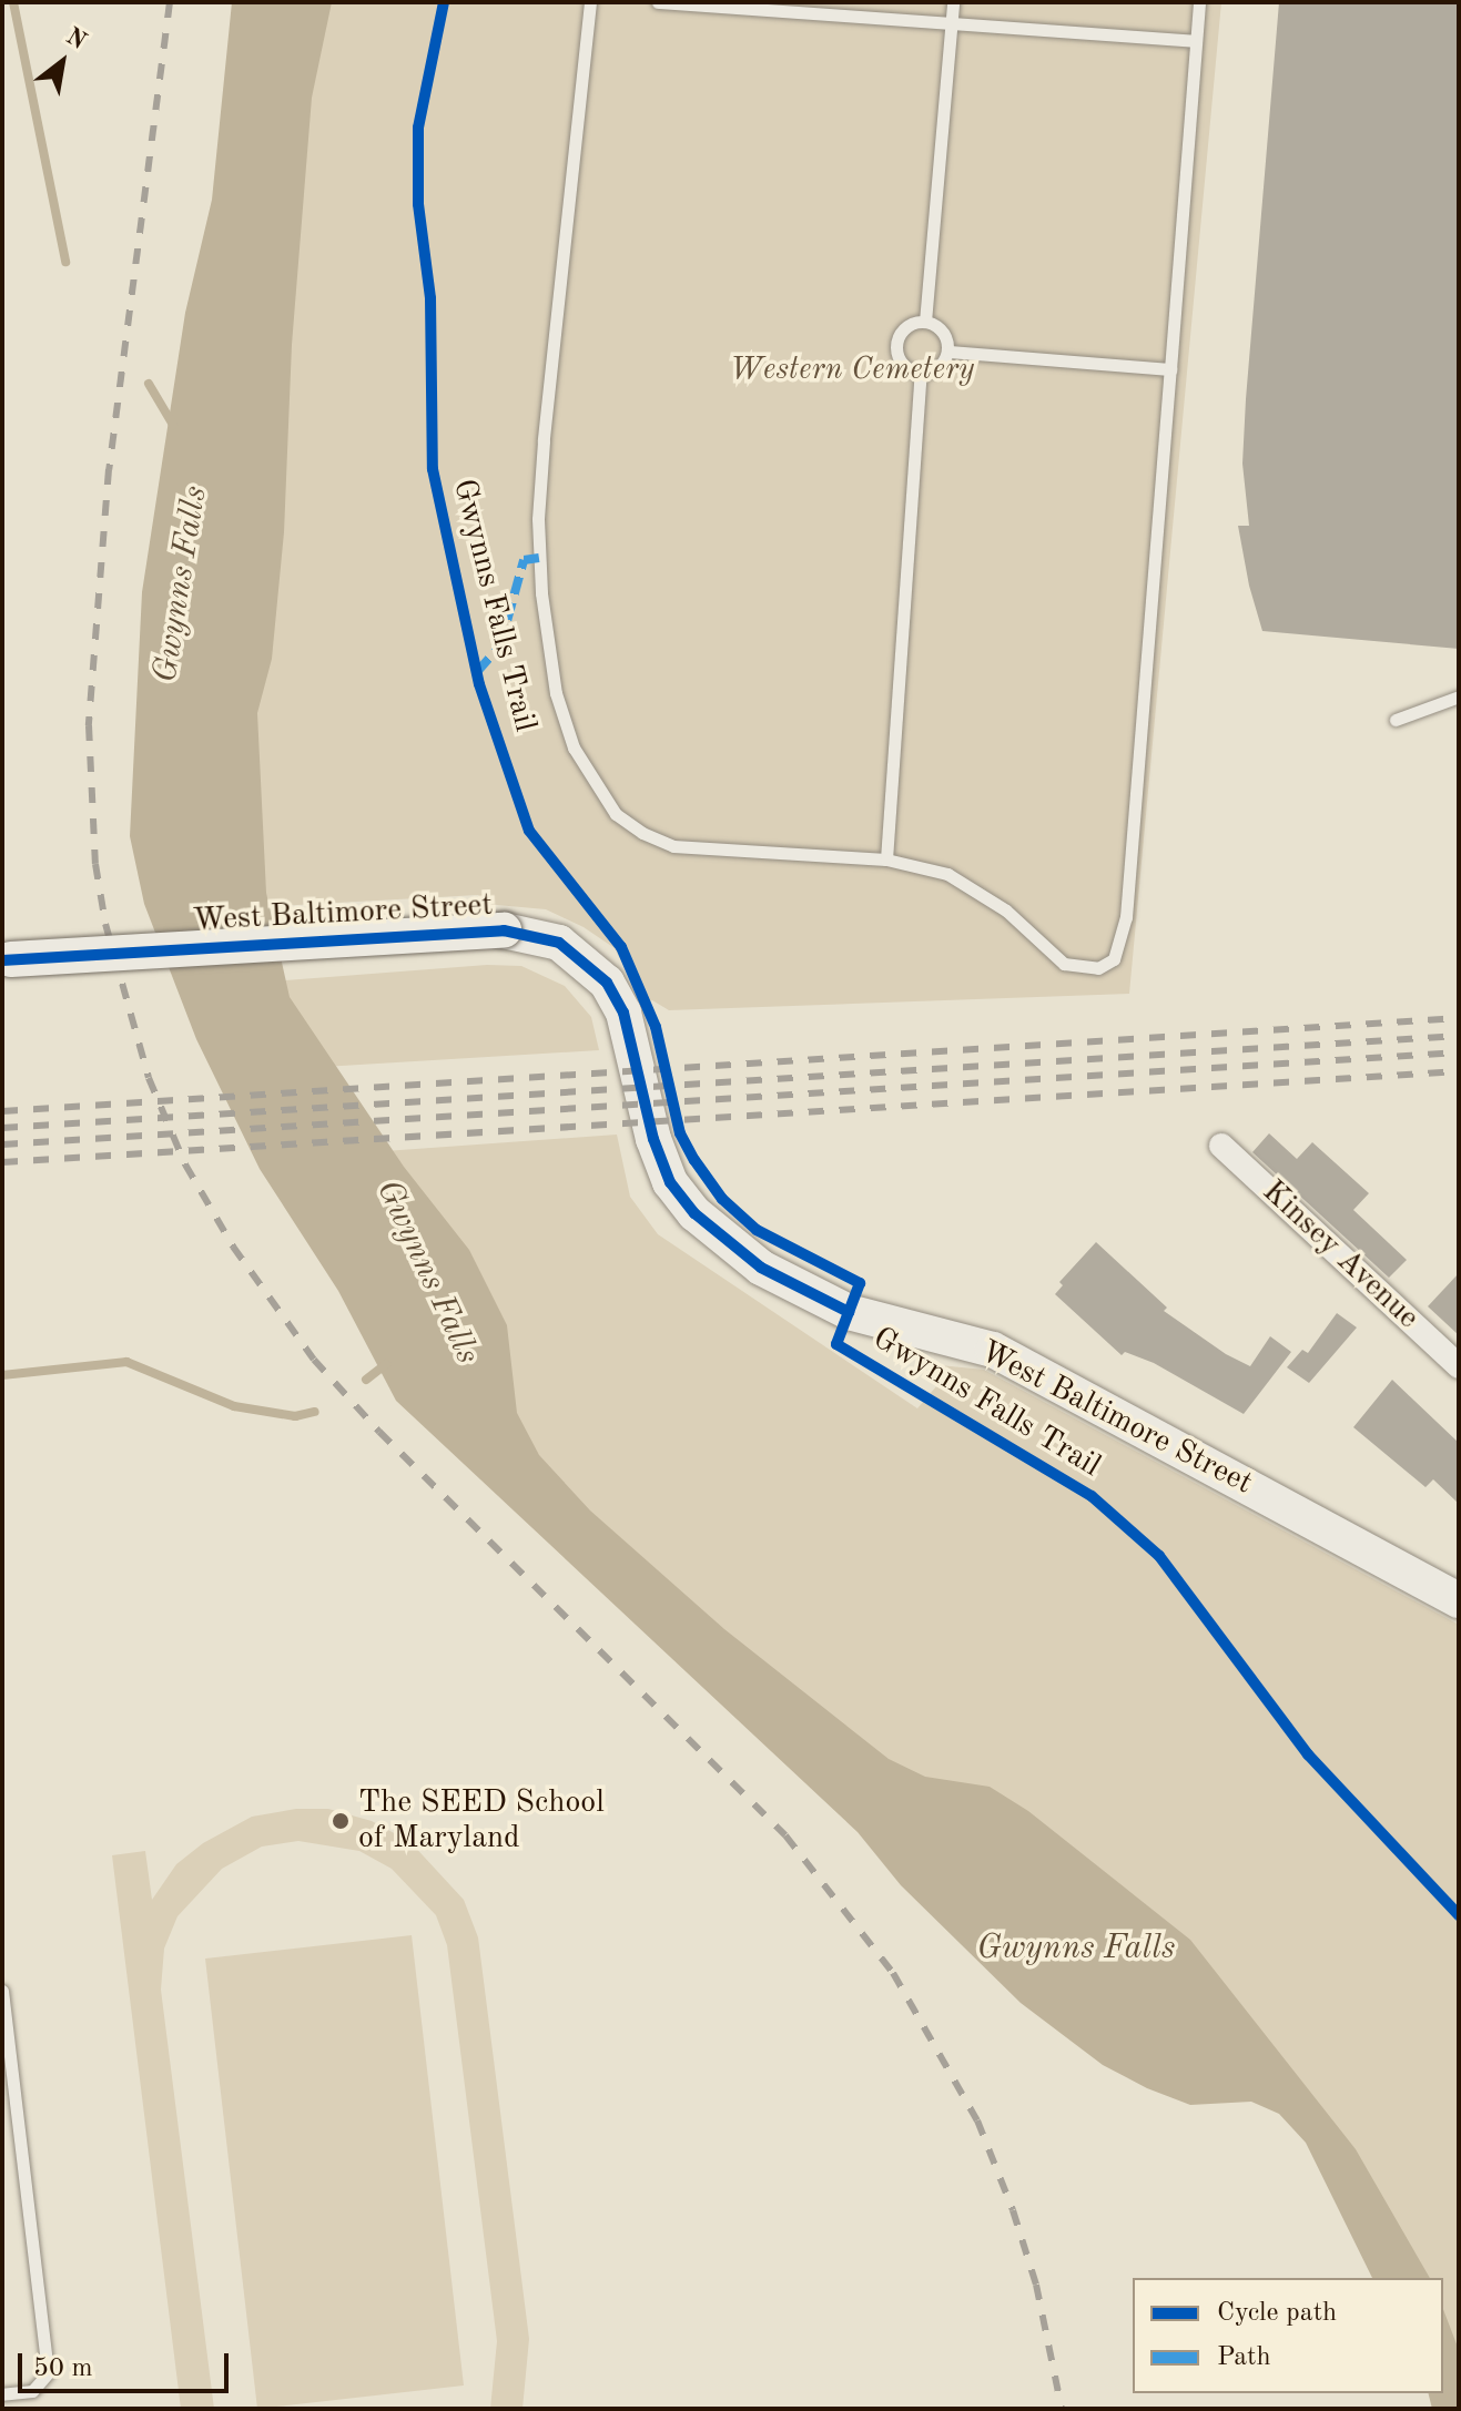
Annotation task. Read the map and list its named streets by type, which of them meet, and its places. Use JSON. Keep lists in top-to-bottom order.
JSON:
{
  "streets": {
    "main road": ["West Baltimore Street"],
    "street": ["Kinsey Avenue"],
    "cycle path": ["Gwynns Falls Trail"]
  },
  "water": ["Gwynns Falls"],
  "parks": ["Western Cemetery"],
  "places": ["The SEED School of Maryland"],
  "legend": ["Cycle path", "Path"],
  "scale_bar": "50 m",
  "north": "top right"
}
